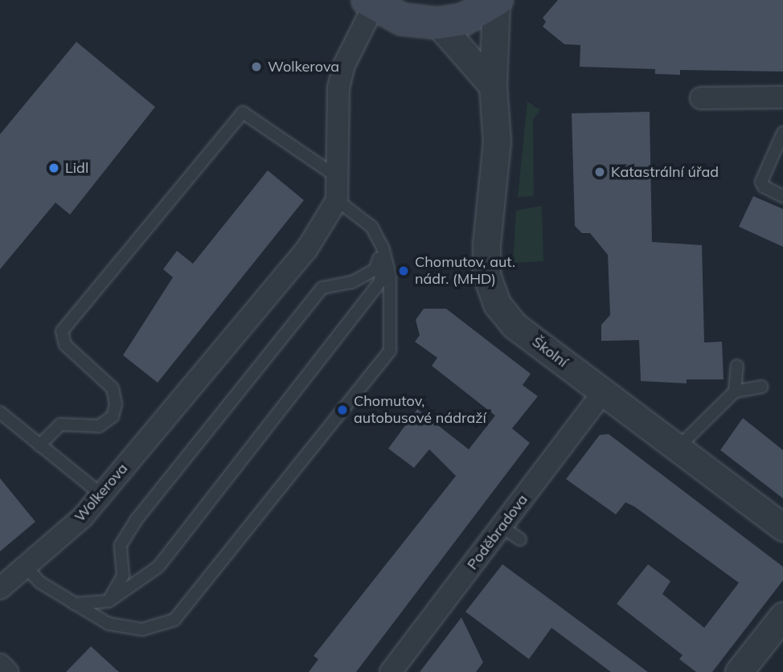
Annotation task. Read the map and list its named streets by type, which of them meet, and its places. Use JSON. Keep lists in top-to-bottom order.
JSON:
{
  "streets": {
    "street": ["Školní", "Wolkerova", "Poděbradova"]
  },
  "crossings": [
    ["Školní", "Poděbradova"]
  ],
  "places": [
    "Wolkerova",
    "Lidl",
    "Katastrální úřad",
    "Chomutov, aut. nádr. (MHD)",
    "Chomutov, autobusové nádraží"
  ]
}
